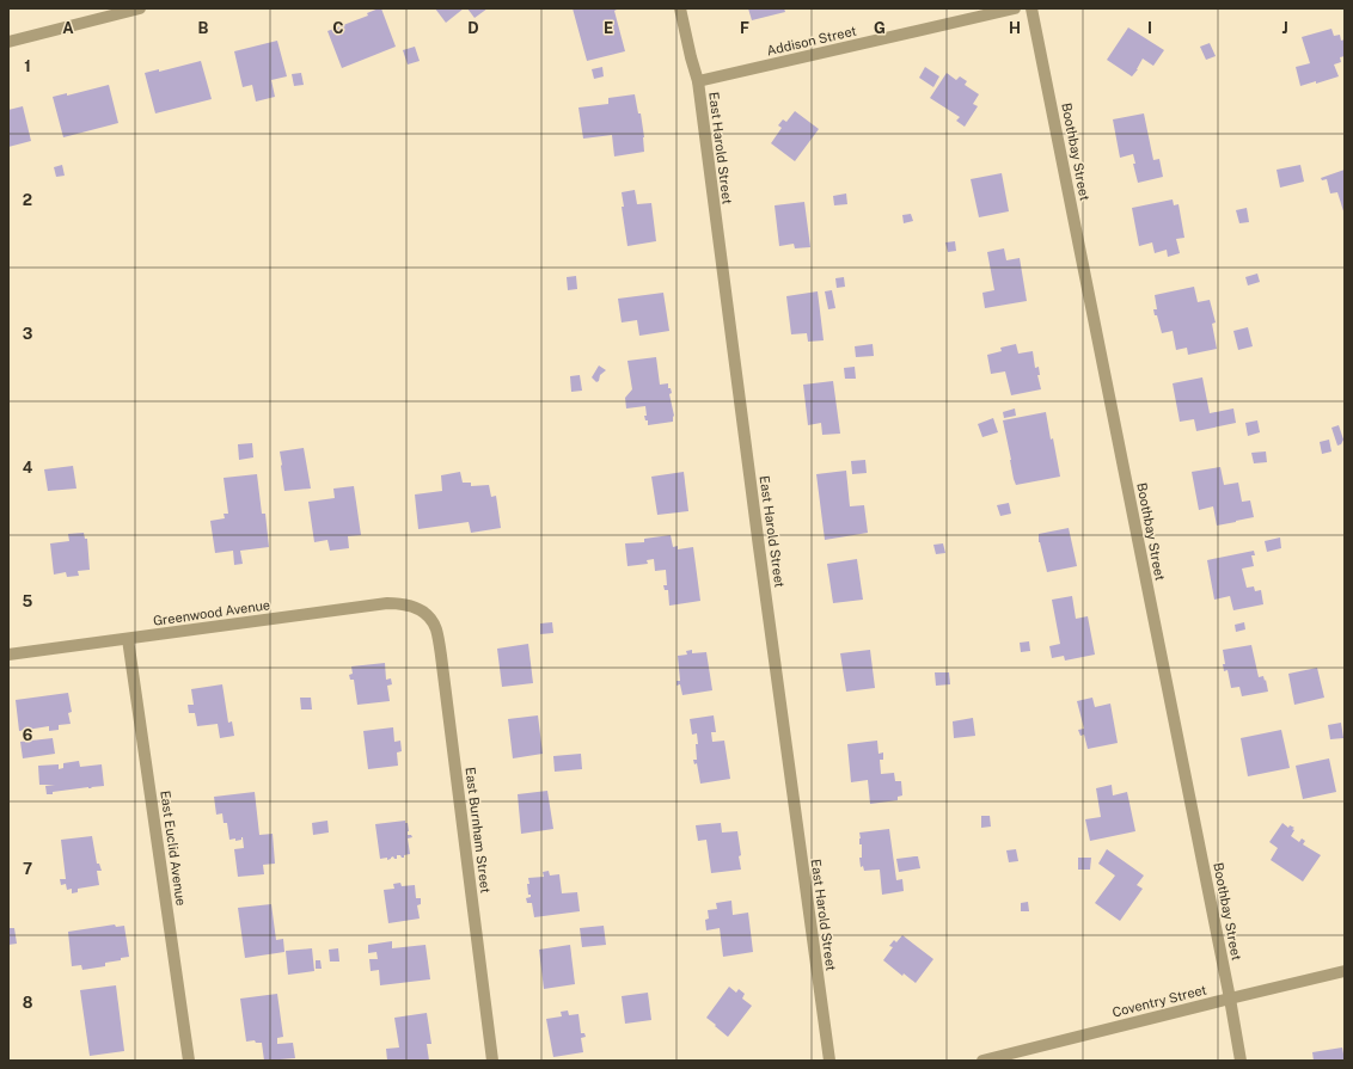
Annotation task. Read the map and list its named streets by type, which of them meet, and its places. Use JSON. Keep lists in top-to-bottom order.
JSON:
{
  "streets": {
    "street": [
      "Addison Street",
      "East Harold Street",
      "Boothbay Street",
      "Greenwood Avenue",
      "East Burnham Street",
      "East Euclid Avenue",
      "Coventry Street"
    ]
  },
  "crossings": [
    ["Addison Street", "East Harold Street"],
    ["Boothbay Street", "Coventry Street"],
    ["Greenwood Avenue", "East Burnham Street"],
    ["Greenwood Avenue", "East Euclid Avenue"]
  ],
  "grid": {
    "columns": [
      "A",
      "B",
      "C",
      "D",
      "E",
      "F",
      "G",
      "H",
      "I",
      "J"
    ],
    "rows": [
      "1",
      "2",
      "3",
      "4",
      "5",
      "6",
      "7",
      "8"
    ]
  }
}
